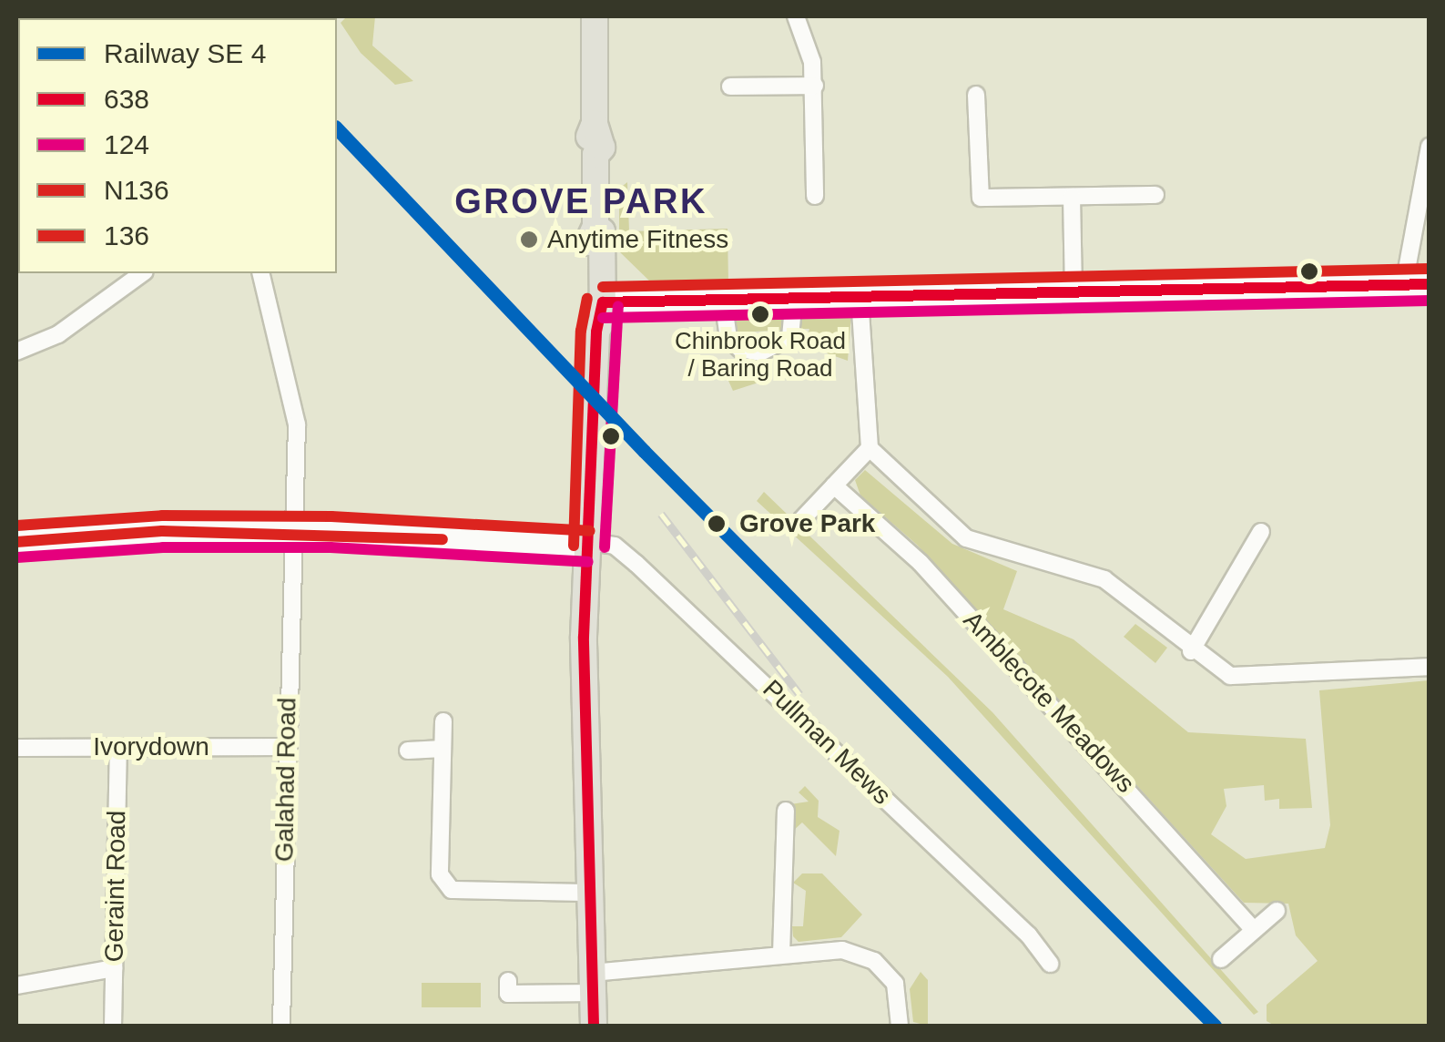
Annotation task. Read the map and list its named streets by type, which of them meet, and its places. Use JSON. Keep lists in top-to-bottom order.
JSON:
{
  "streets": {
    "street": [
      "Amblecote Meadows",
      "Pullman Mews",
      "Ivorydown",
      "Galahad Road",
      "Geraint Road"
    ]
  },
  "crossings": [
    ["Ivorydown", "Galahad Road"],
    ["Ivorydown", "Geraint Road"]
  ],
  "districts": ["GROVE PARK"],
  "places": ["Anytime Fitness", "Chinbrook Road / Baring Road", "Grove Park"],
  "lines": [
    "transit line N136",
    "transit line 638",
    "transit line 124",
    "transit line 136"
  ],
  "legend": [
    "Railway SE 4",
    "638",
    "124",
    "N136",
    "136"
  ]
}
